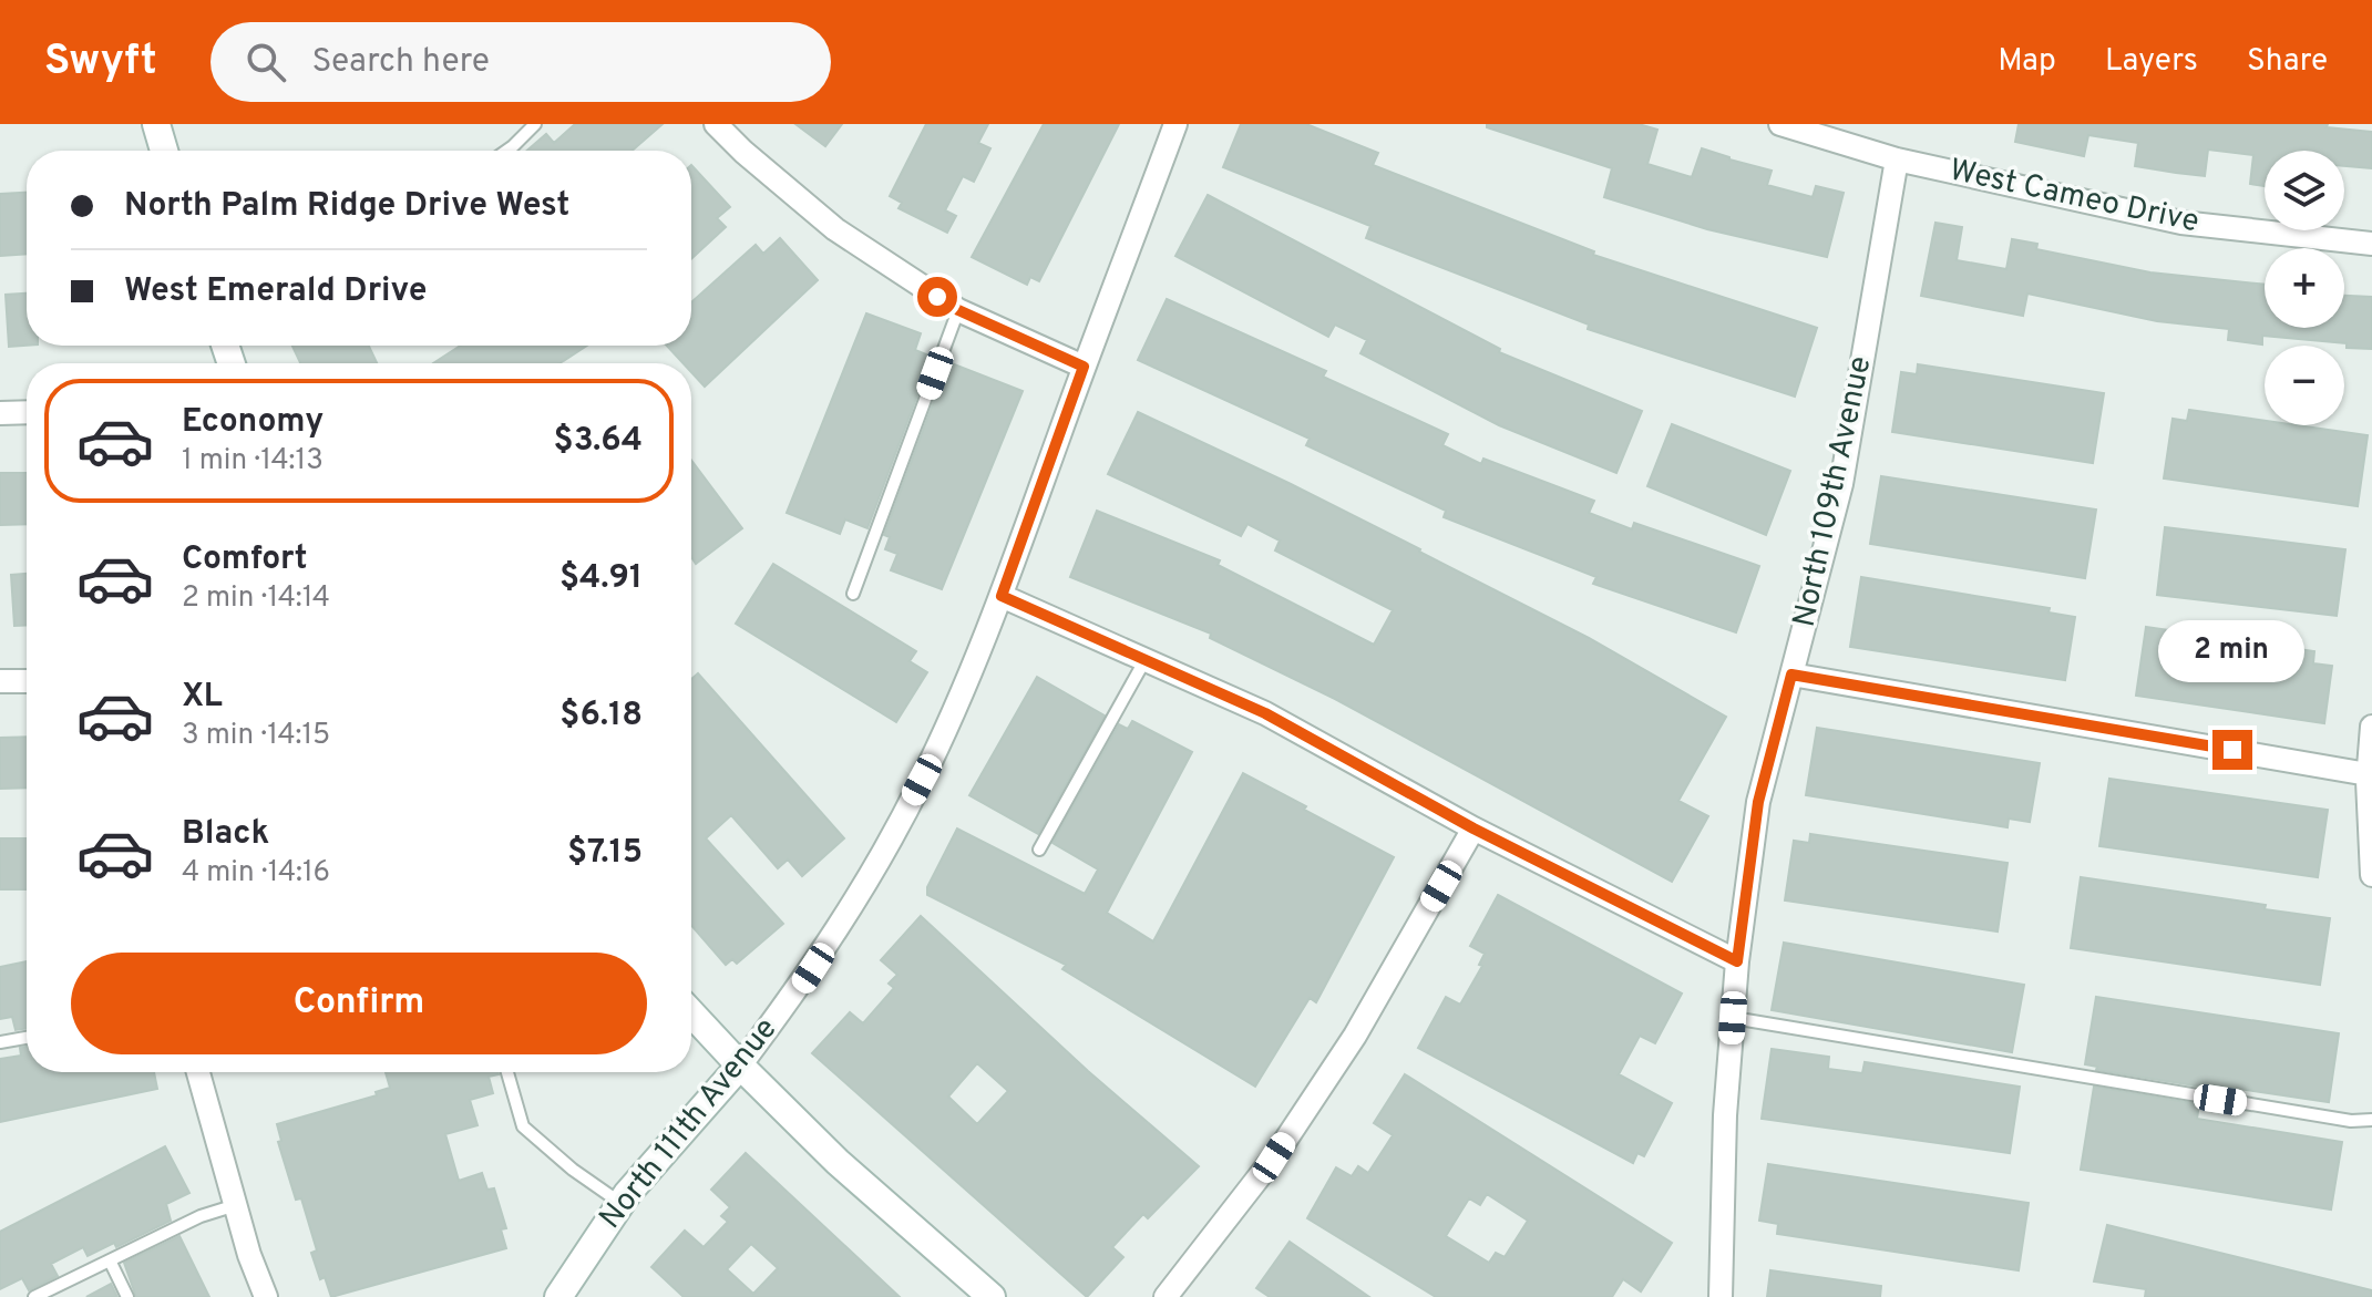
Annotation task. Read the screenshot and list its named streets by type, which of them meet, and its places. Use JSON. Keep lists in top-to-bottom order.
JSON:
{
  "streets": {
    "street": ["West Cameo Drive", "North 109th Avenue", "North 111th Avenue"]
  },
  "crossings": [
    ["West Cameo Drive", "North 109th Avenue"]
  ],
  "page": {
    "header": "Swyft",
    "search": "Search here",
    "nav": ["Map", "Layers", "Share"],
    "map_buttons": ["+", "−"],
    "banner": ["North Palm Ridge Drive West", "West Emerald Drive"],
    "list": [
      {
        "name": "Economy",
        "note": "1 min · 14:13",
        "value": "$3.64"
      },
      {
        "name": "Comfort",
        "note": "2 min · 14:14",
        "value": "$4.91"
      },
      {
        "name": "XL",
        "note": "3 min · 14:15",
        "value": "$6.18"
      },
      {
        "name": "Black",
        "note": "4 min · 14:16",
        "value": "$7.15"
      }
    ],
    "bubble": "2 min",
    "buttons": "Confirm"
  }
}
